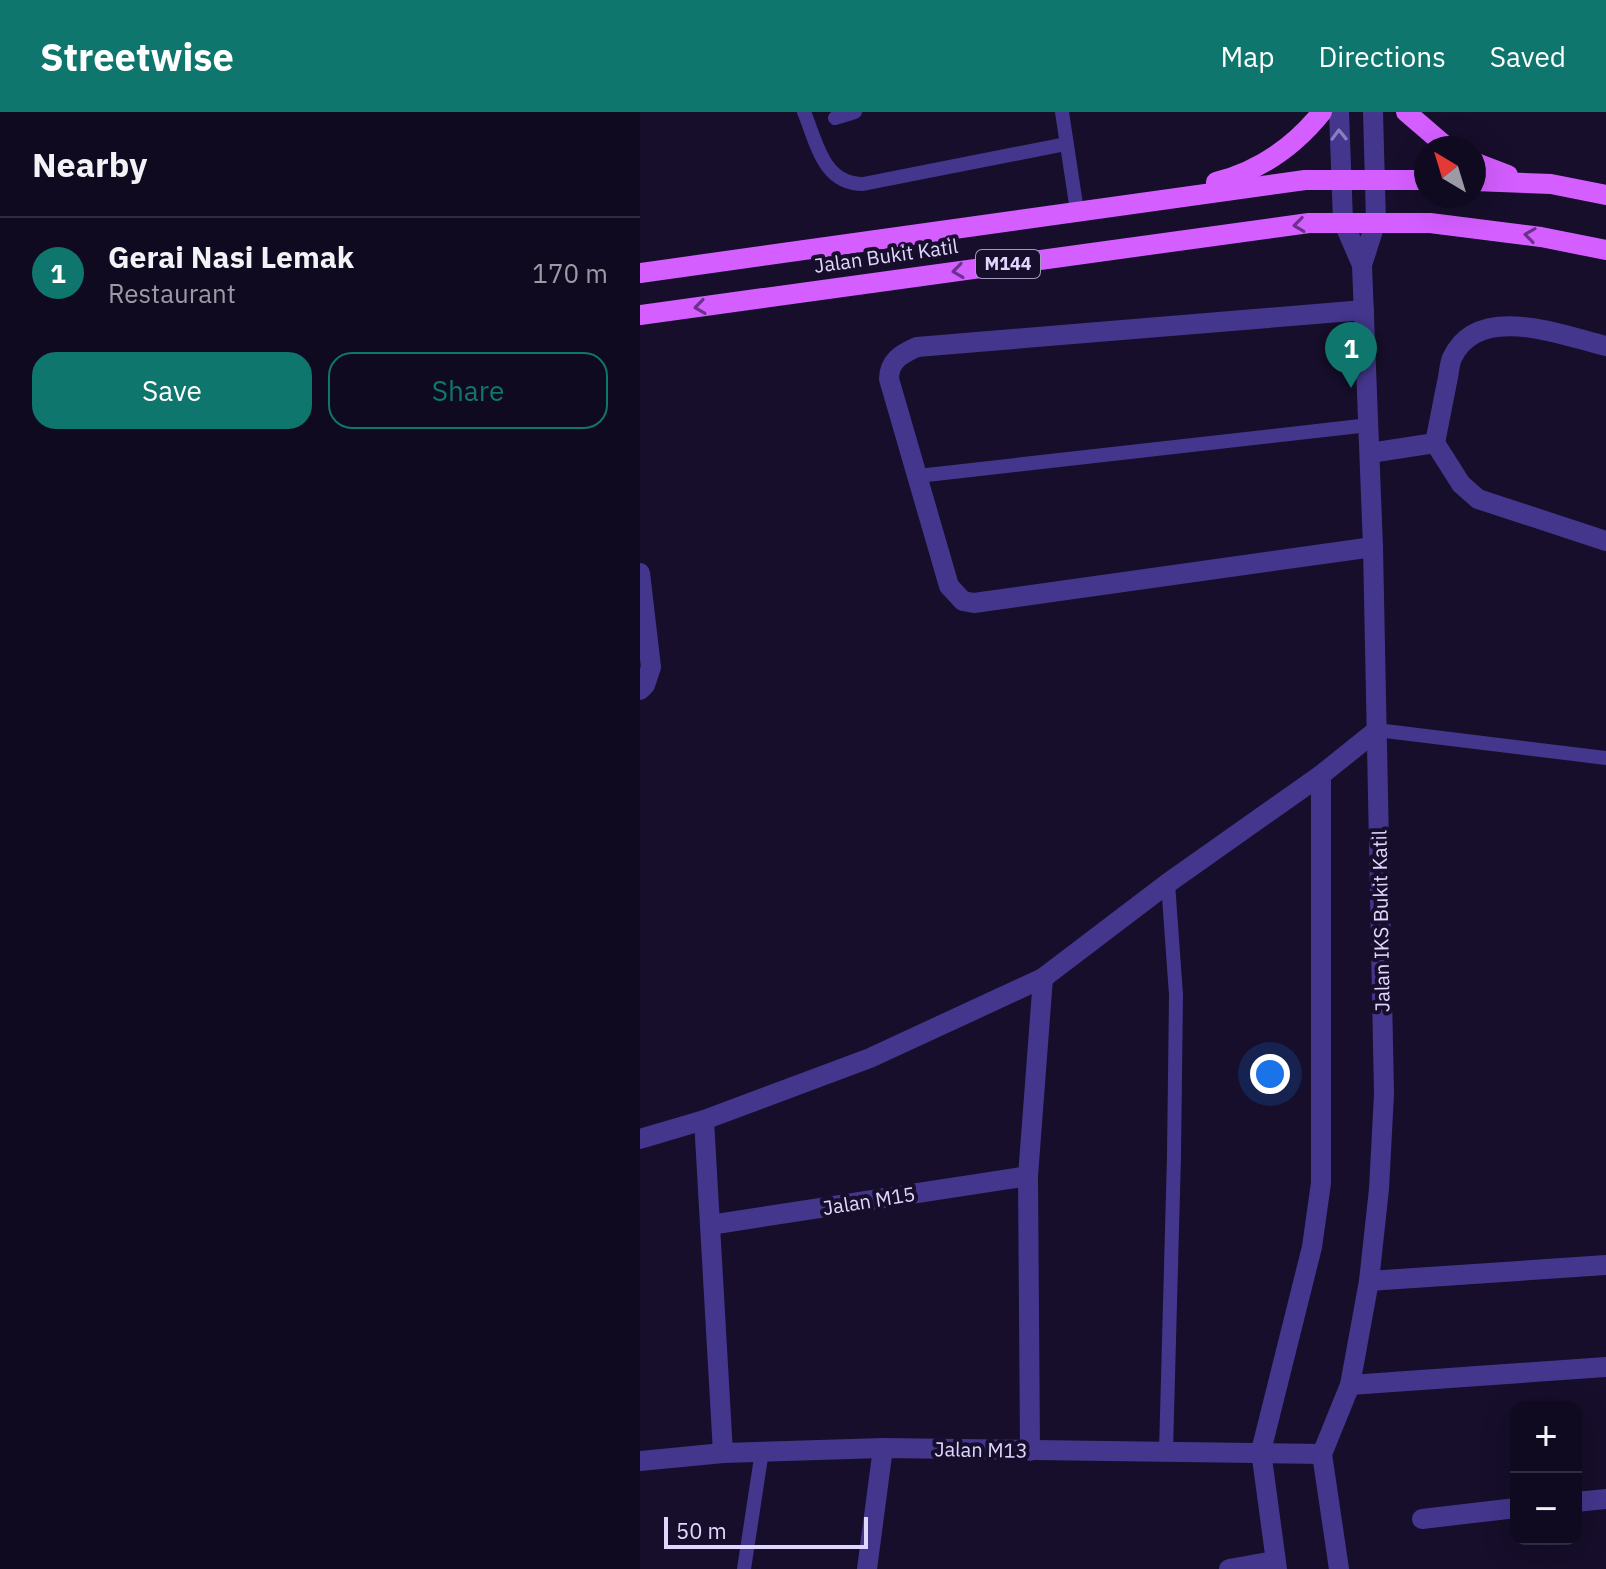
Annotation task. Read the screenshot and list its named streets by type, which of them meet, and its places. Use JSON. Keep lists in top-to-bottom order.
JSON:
{
  "streets": {
    "main road": ["Jalan Bukit Katil", "M144"],
    "street": ["Jalan IKS Bukit Katil", "Jalan M15", "Jalan M13"]
  },
  "crossings": [
    ["Jalan Bukit Katil", "M144"],
    ["Jalan IKS Bukit Katil", "Jalan M13"]
  ],
  "scale_bar": "50 m",
  "north": "top left",
  "page": {
    "header": "Streetwise",
    "nav": ["Map", "Directions", "Saved"],
    "heading": "Nearby",
    "list": [
      {
        "mark": "1",
        "name": "Gerai Nasi Lemak",
        "note": "Restaurant",
        "value": "170 m"
      }
    ],
    "pins": "1",
    "buttons": ["Save", "Share"],
    "map_buttons": ["+", "−"],
    "scale": "50 m"
  }
}
